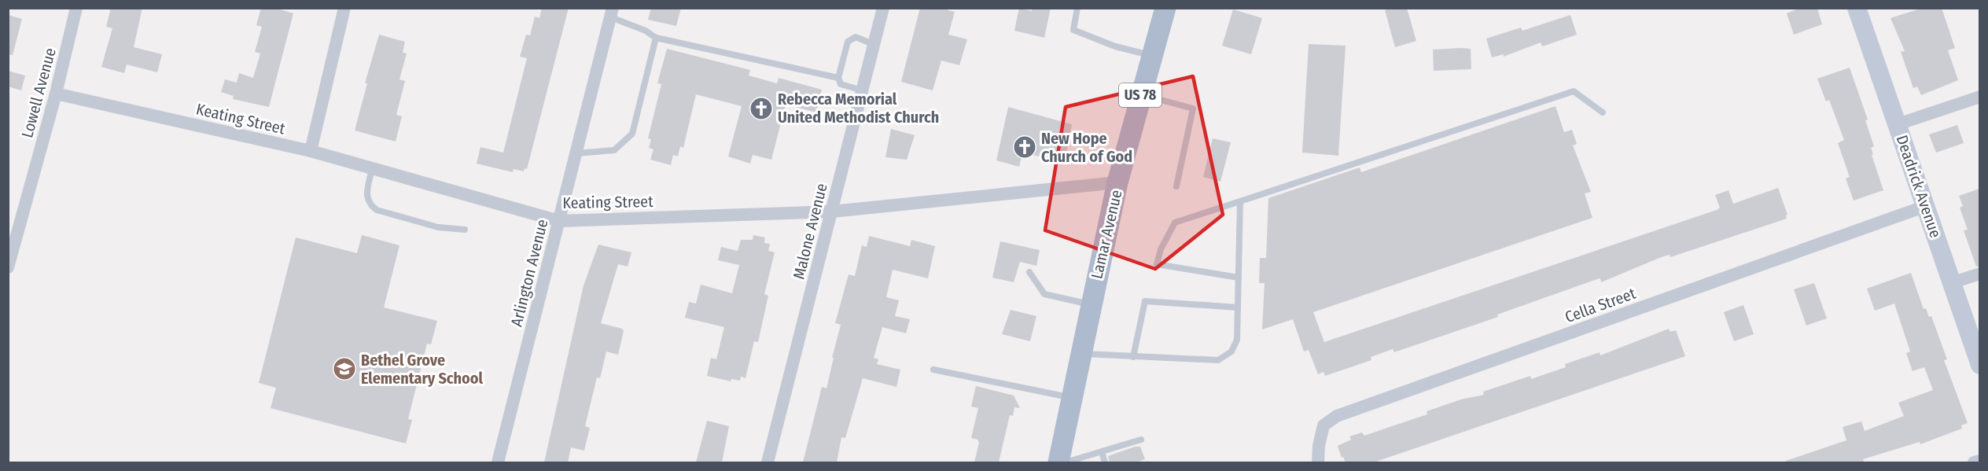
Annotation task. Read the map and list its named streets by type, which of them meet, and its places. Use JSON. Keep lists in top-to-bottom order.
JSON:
{
  "streets": {
    "main road": ["US 78", "Lamar Avenue"],
    "street": [
      "Lowell Avenue",
      "Keating Street",
      "Deadrick Avenue",
      "Malone Avenue",
      "Arlington Avenue",
      "Cella Street"
    ]
  },
  "crossings": [
    ["Lowell Avenue", "Keating Street"],
    ["Keating Street", "Malone Avenue"],
    ["Keating Street", "Lamar Avenue"],
    ["Keating Street", "Arlington Avenue"],
    ["Deadrick Avenue", "Cella Street"]
  ],
  "places": {
    "church": ["Rebecca Memorial United Methodist Church", "New Hope Church of God"],
    "school or university": ["Bethel Grove Elementary School"]
  }
}
